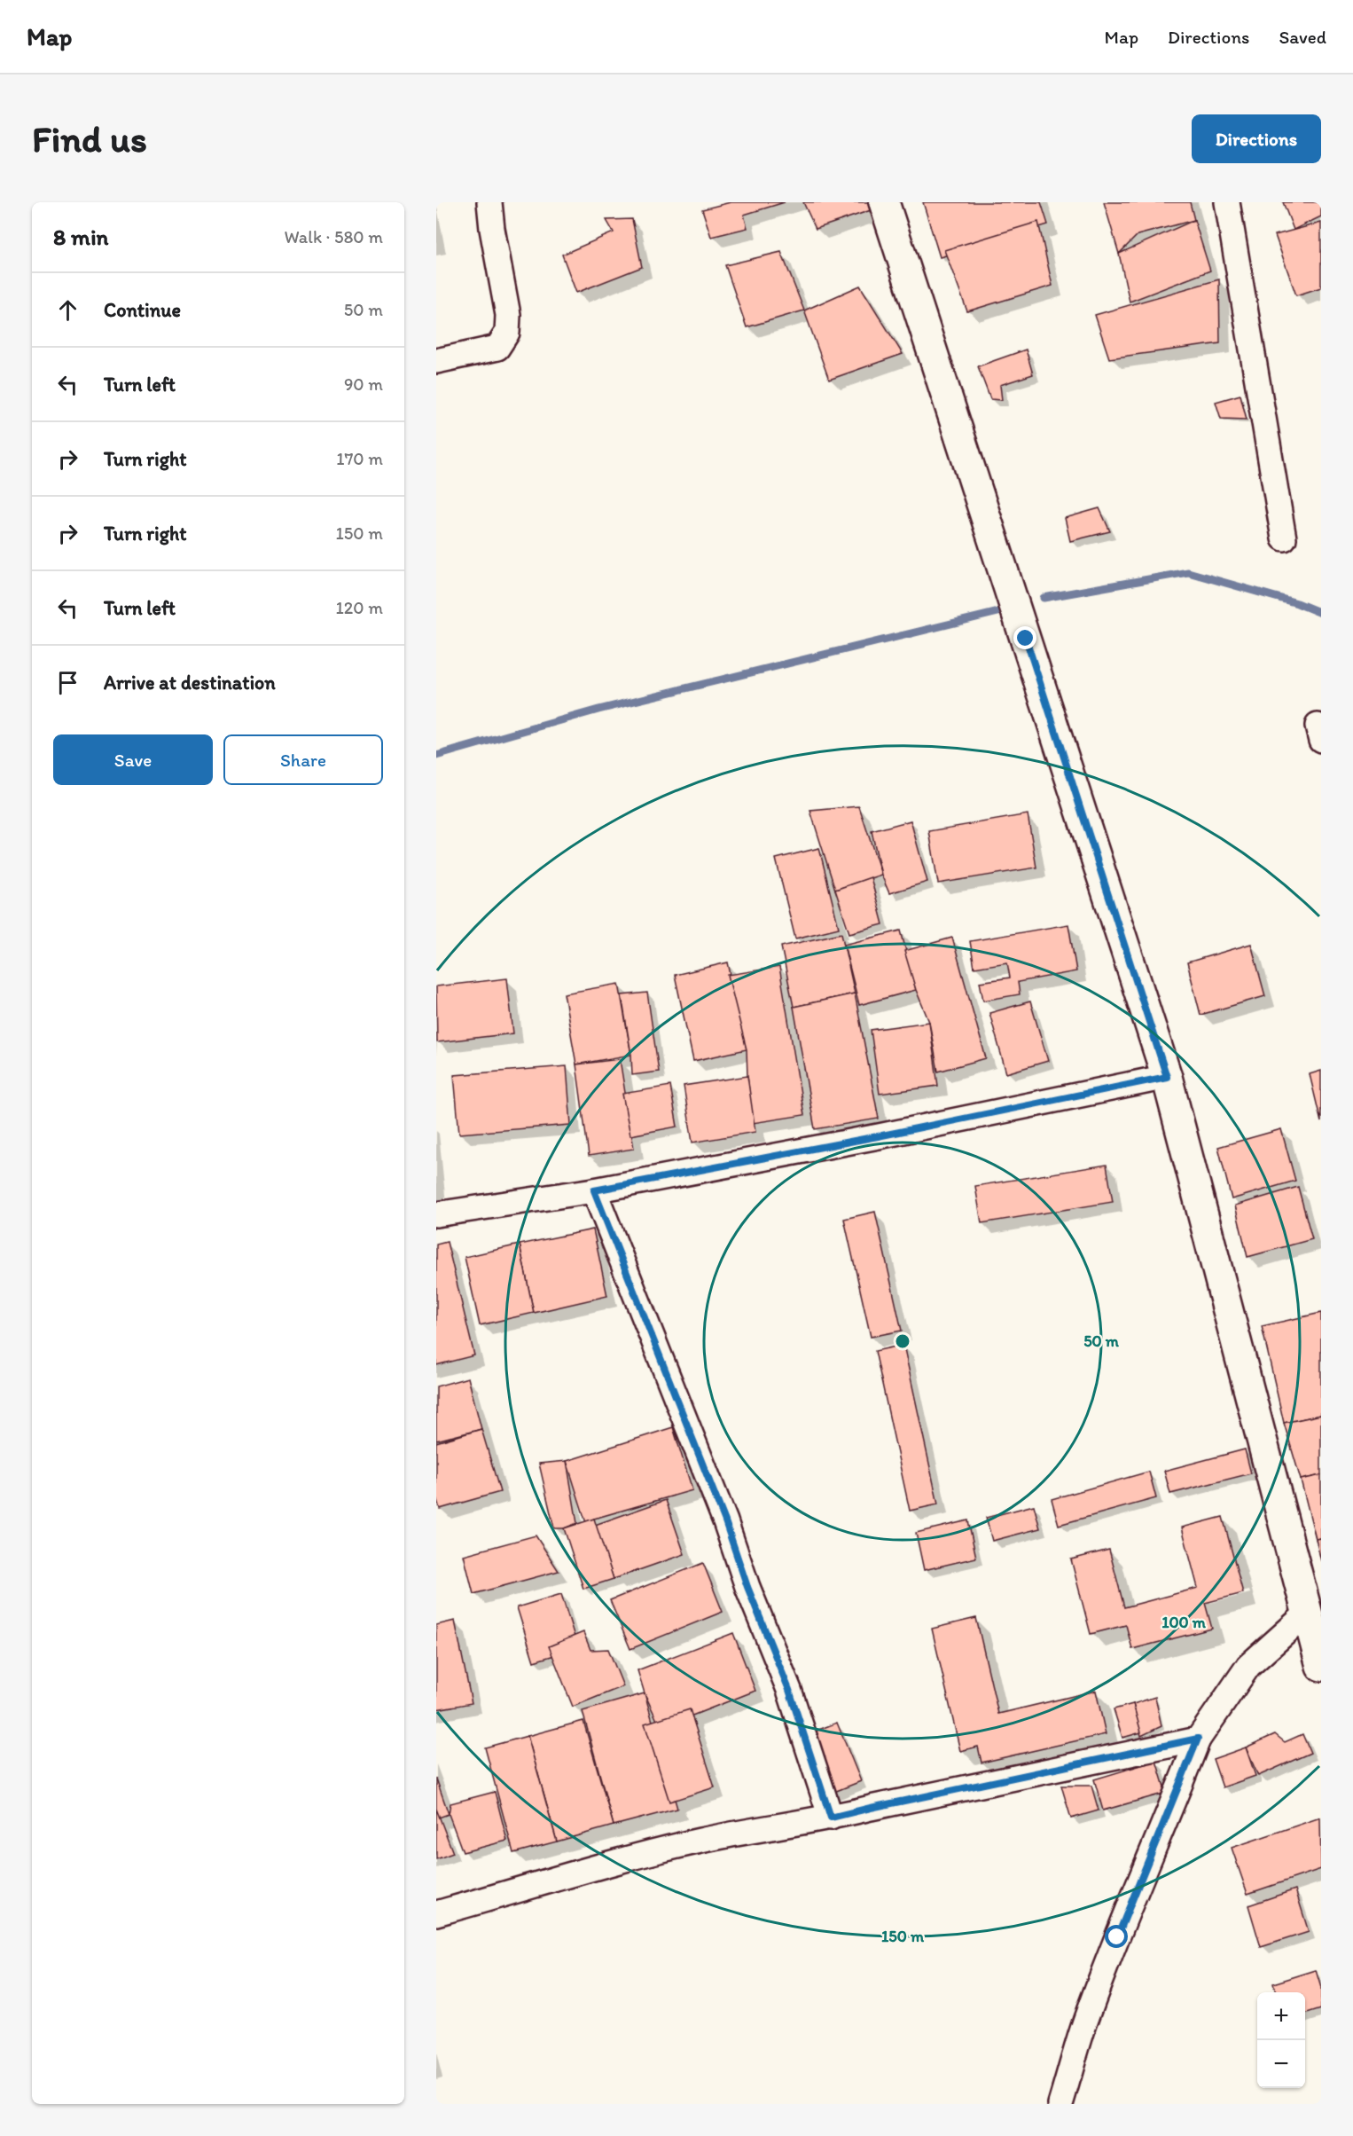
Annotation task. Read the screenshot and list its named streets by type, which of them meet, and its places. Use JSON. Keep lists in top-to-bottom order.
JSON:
{
  "page": {
    "header": "Map",
    "nav": ["Map", "Directions", "Saved"],
    "buttons": [
      "Directions",
      ["Save", "Share"]
    ],
    "title": "Find us",
    "heading": ["8 min", "Walk · 580 m"],
    "list": [
      ["Continue", "50 m"],
      ["Turn left", "90 m"],
      ["Turn right", "170 m"],
      ["Turn right", "150 m"],
      ["Turn left", "120 m"],
      "Arrive at destination"
    ],
    "map_buttons": ["+", "−"]
  },
  "rings": ["50 m", "100 m", "150 m"]
}
